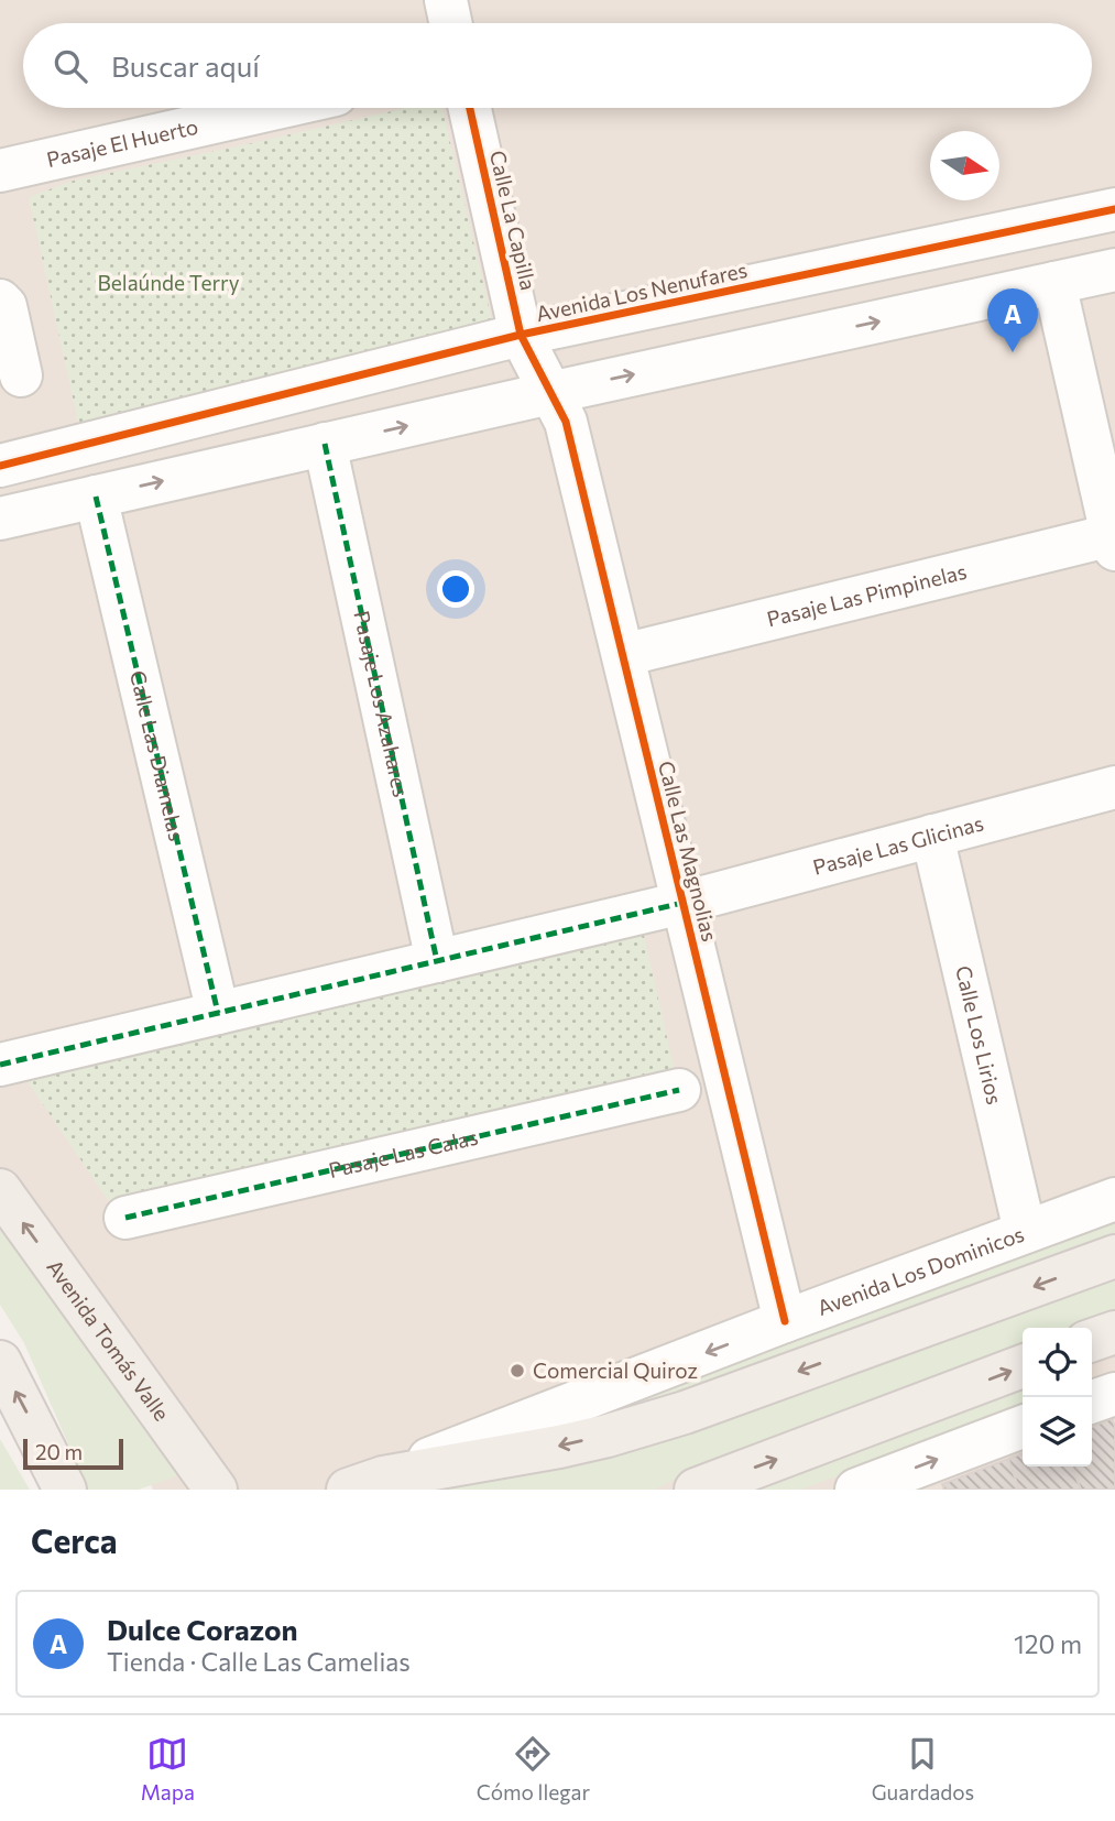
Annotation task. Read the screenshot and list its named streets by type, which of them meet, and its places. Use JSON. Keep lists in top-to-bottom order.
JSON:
{
  "streets": {
    "main road": ["Avenida Los Dominicos", "Avenida Tomás Valle"],
    "street": [
      "Pasaje El Huerto",
      "Calle La Capilla",
      "Avenida Los Nenufares",
      "Pasaje Las Pimpinelas",
      "Pasaje Los Azahares",
      "Calle Las Diamelas",
      "Pasaje Las Glicinas",
      "Calle Las Magnolias",
      "Calle Los Lirios",
      "Pasaje Las Calas"
    ]
  },
  "crossings": [
    ["Calle La Capilla", "Avenida Los Nenufares"],
    ["Calle La Capilla", "Calle Las Magnolias"],
    ["Pasaje Las Pimpinelas", "Calle Las Magnolias"],
    ["Pasaje Los Azahares", "Pasaje Las Glicinas"],
    ["Calle Las Diamelas", "Pasaje Las Glicinas"],
    ["Pasaje Las Glicinas", "Calle Las Magnolias"],
    ["Pasaje Las Glicinas", "Calle Los Lirios"],
    ["Calle Las Magnolias", "Avenida Los Dominicos"],
    ["Calle Los Lirios", "Avenida Los Dominicos"]
  ],
  "parks": ["Belaúnde Terry"],
  "places": ["Comercial Quiroz"],
  "scale_bar": "20 m",
  "north": "right",
  "page": {
    "search": "Buscar aquí",
    "pins": "A",
    "scale": "20 m",
    "heading": "Cerca",
    "list": [
      {
        "mark": "A",
        "name": "Dulce Corazon",
        "note": "Tienda · Calle Las Camelias",
        "value": "120 m"
      }
    ],
    "nav": ["Mapa", "Cómo llegar", "Guardados"]
  }
}
